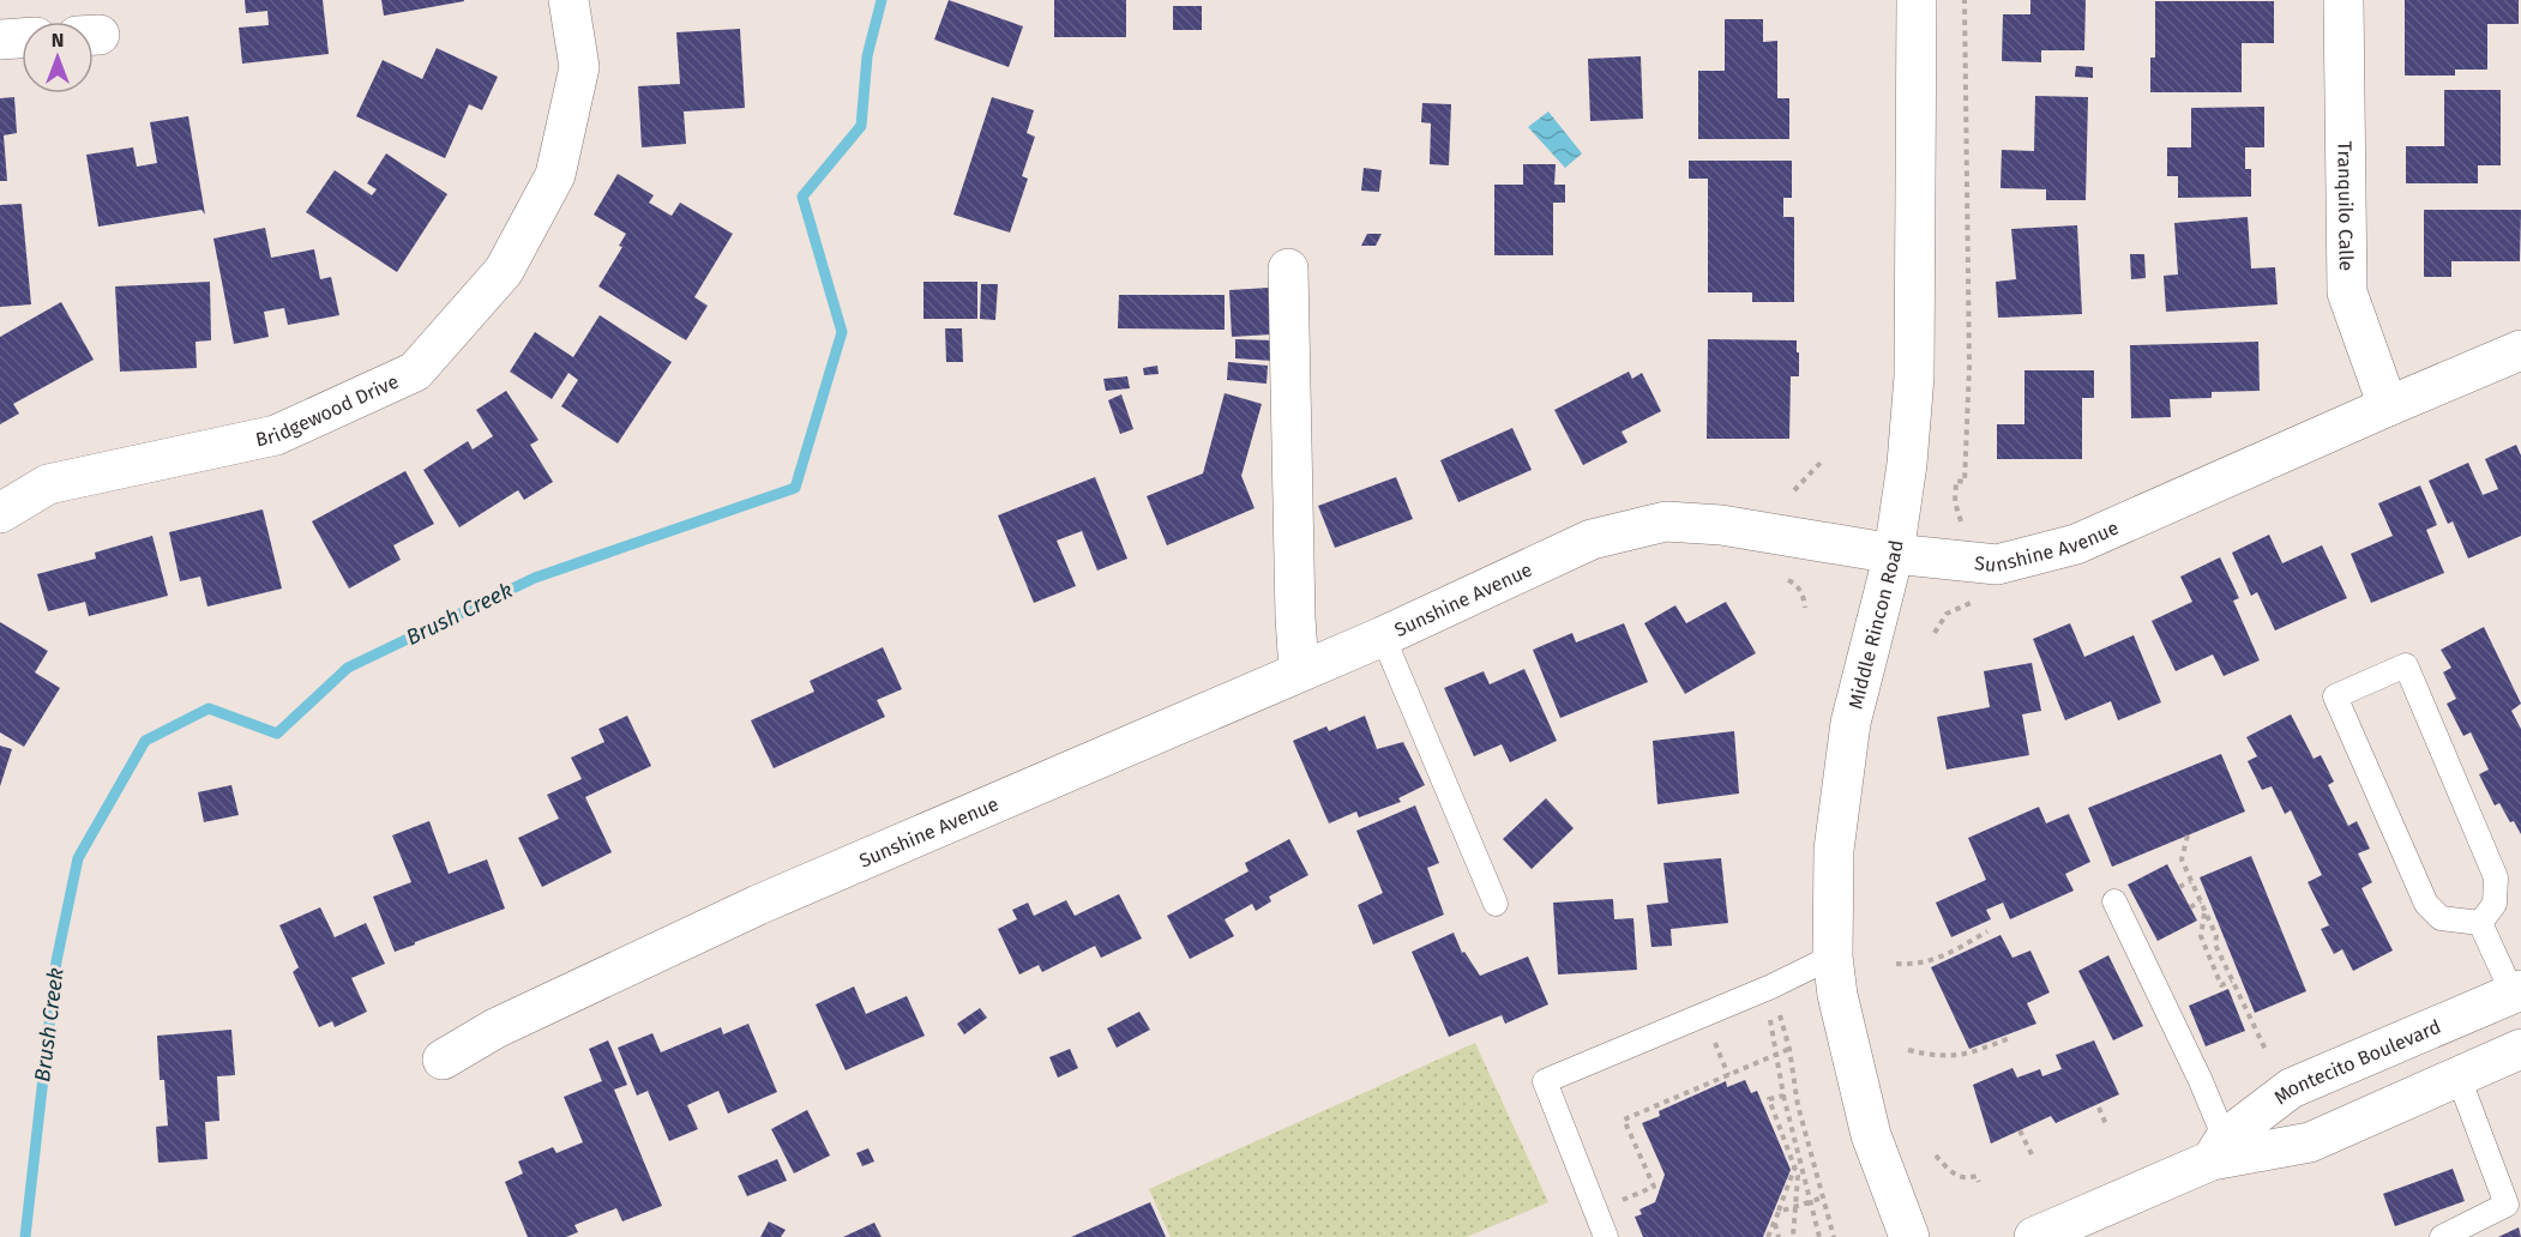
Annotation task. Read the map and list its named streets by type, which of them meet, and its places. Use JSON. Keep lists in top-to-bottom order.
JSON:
{
  "streets": {
    "street": [
      "Tranquilo Calle",
      "Bridgewood Drive",
      "Sunshine Avenue",
      "Middle Rincon Road",
      "Montecito Boulevard"
    ]
  },
  "crossings": [
    ["Tranquilo Calle", "Sunshine Avenue"],
    ["Sunshine Avenue", "Middle Rincon Road"]
  ],
  "water": ["Brush Creek"],
  "north": "top"
}
